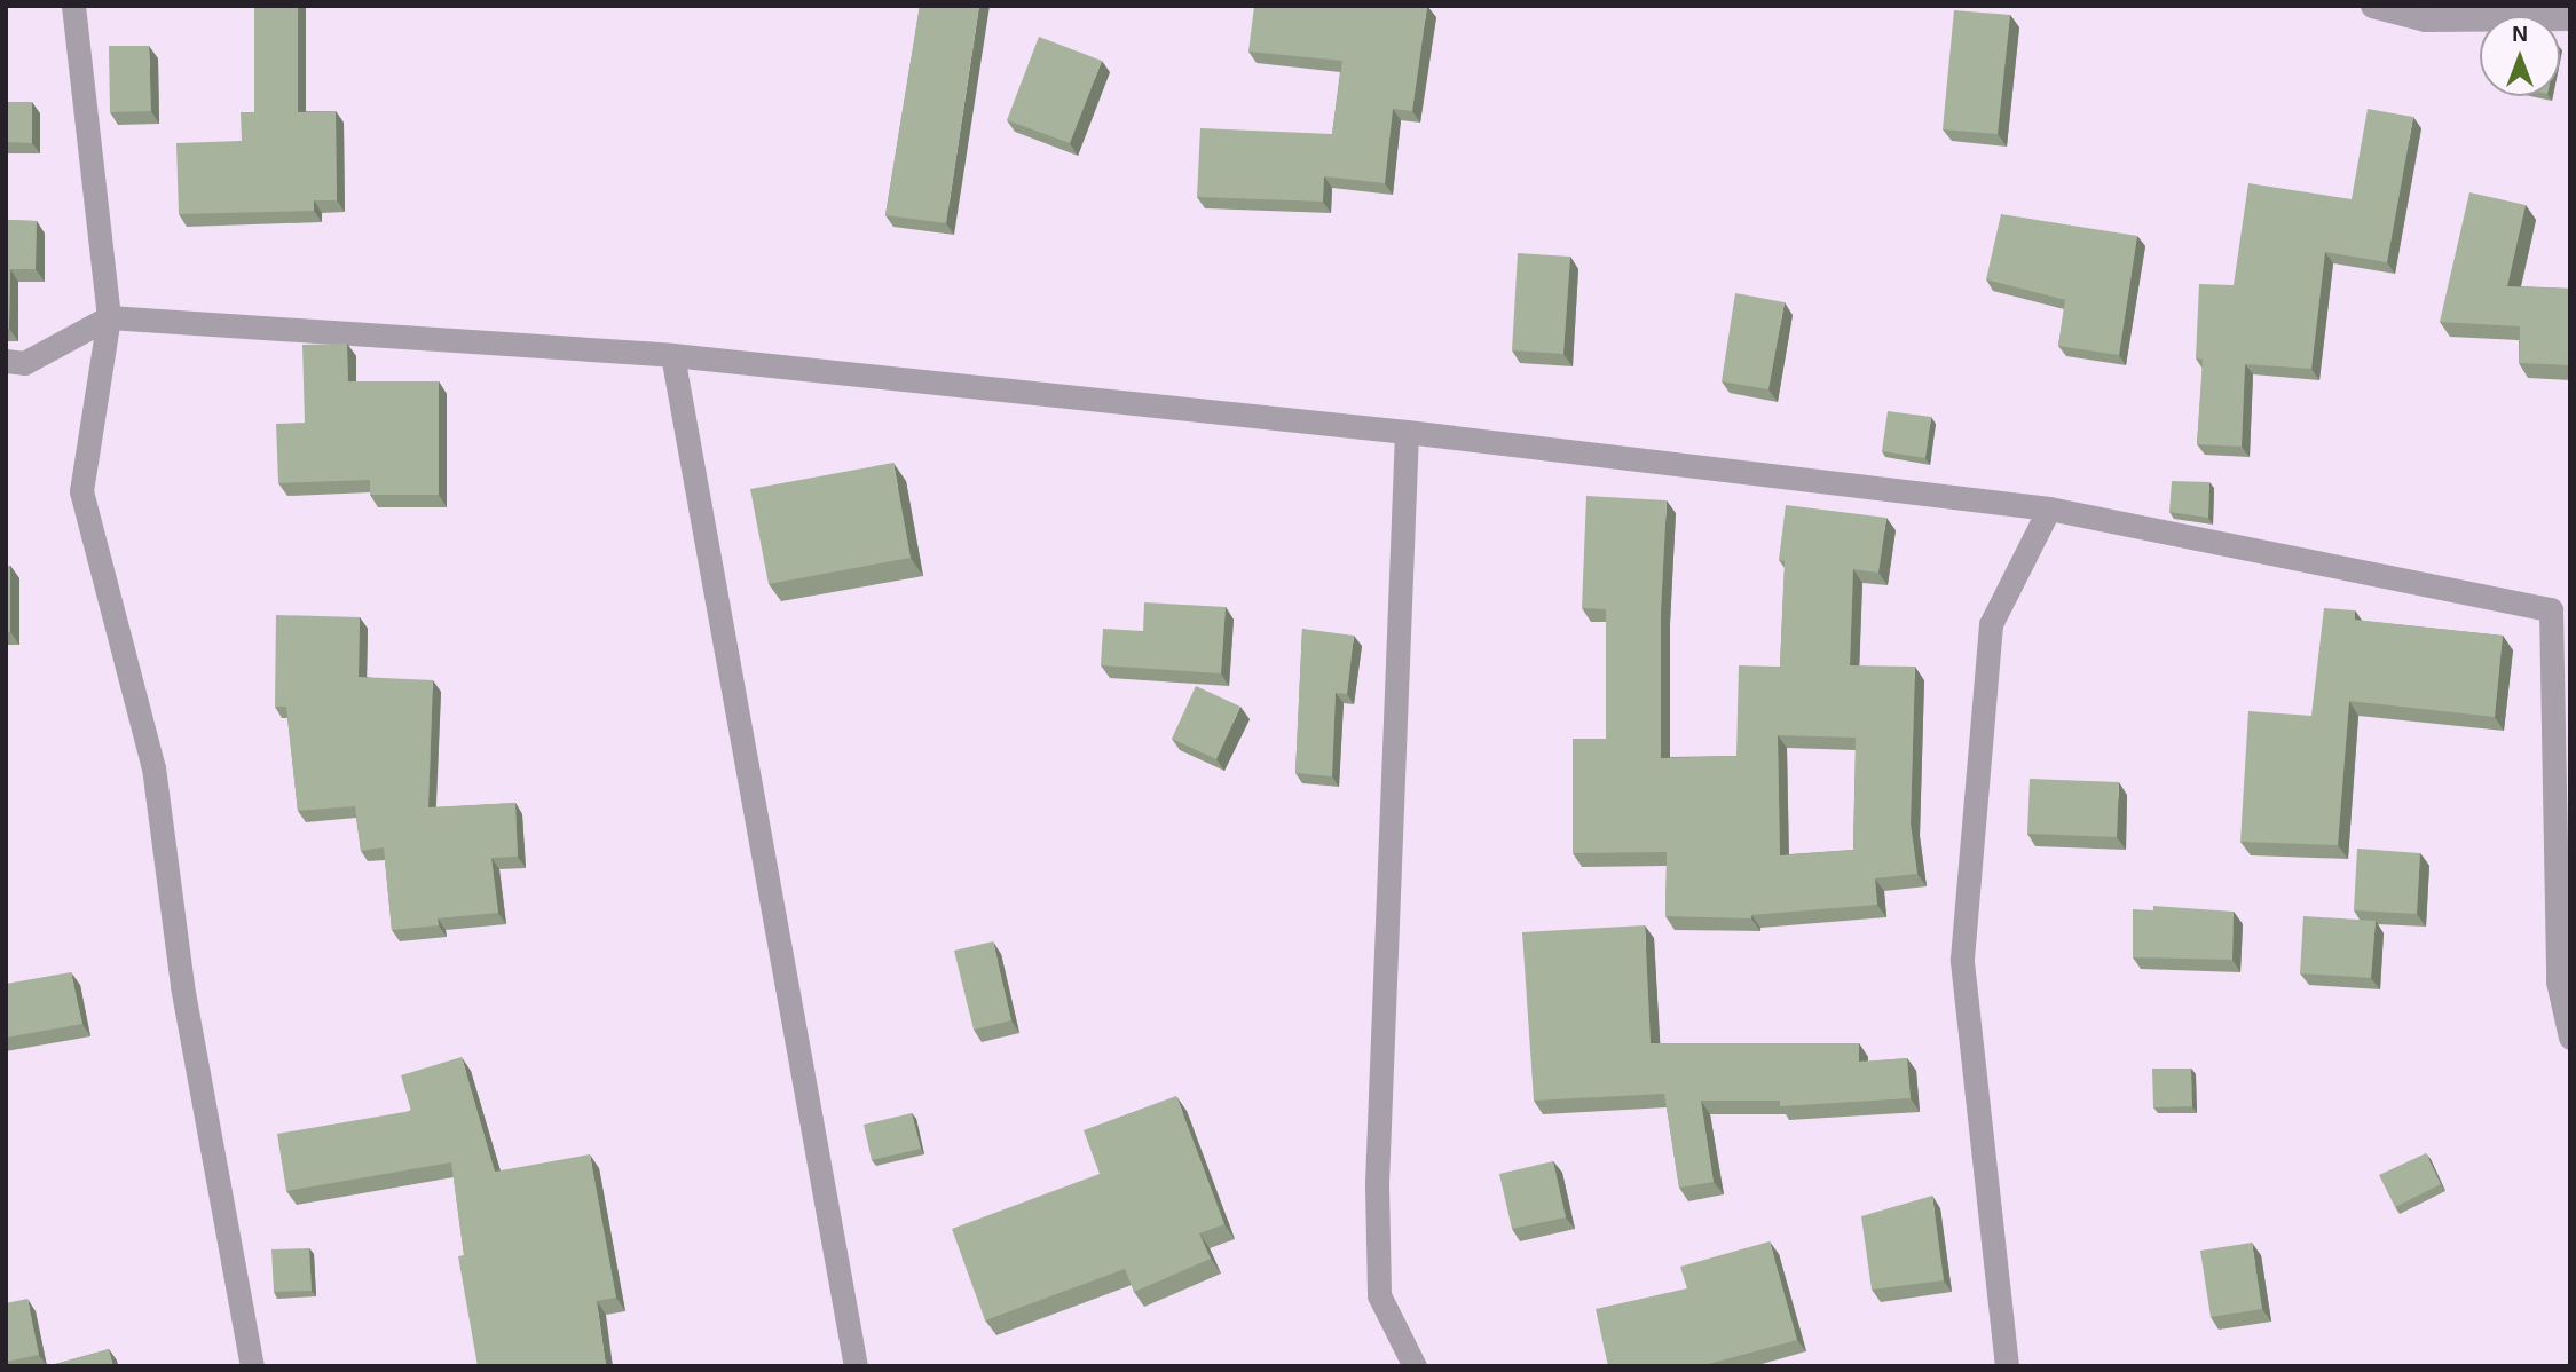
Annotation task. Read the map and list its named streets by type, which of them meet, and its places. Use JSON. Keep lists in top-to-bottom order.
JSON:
{
  "north": "top"
}
